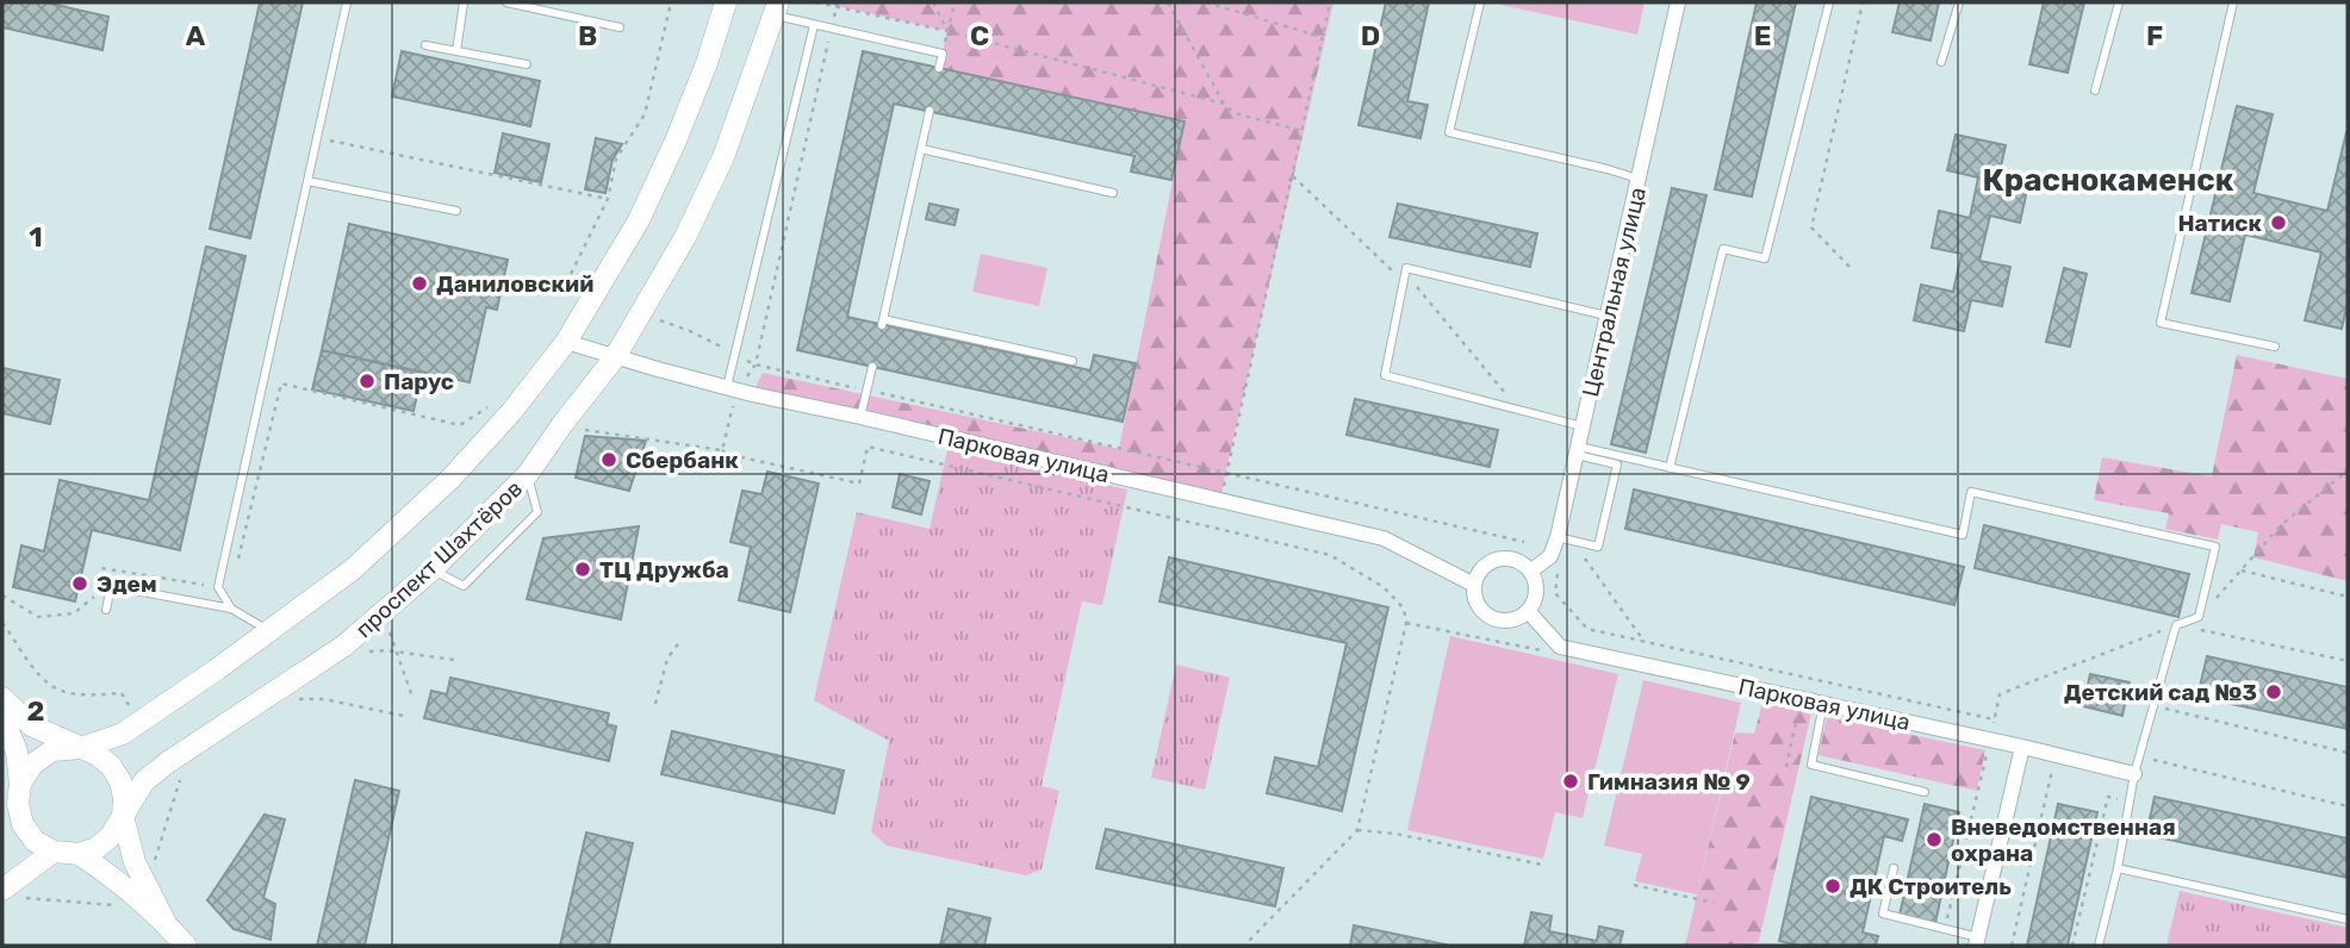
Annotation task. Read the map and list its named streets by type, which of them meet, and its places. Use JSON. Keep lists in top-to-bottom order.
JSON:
{
  "streets": {
    "main road": ["проспект Шахтёров"],
    "street": ["Центральная улица", "Парковая улица"]
  },
  "crossings": [
    ["Центральная улица", "Парковая улица"],
    ["Парковая улица", "проспект Шахтёров"]
  ],
  "districts": ["Краснокаменск"],
  "places": [
    "Натиск",
    "Даниловский",
    "Парус",
    "Сбербанк",
    "ТЦ Дружба",
    "Эдем",
    "Детский сад №3",
    "Гимназия № 9",
    "Вневедомственная охрана",
    "ДК Строитель"
  ],
  "grid": {
    "columns": [
      "A",
      "B",
      "C",
      "D",
      "E",
      "F"
    ],
    "rows": ["1", "2"]
  }
}
